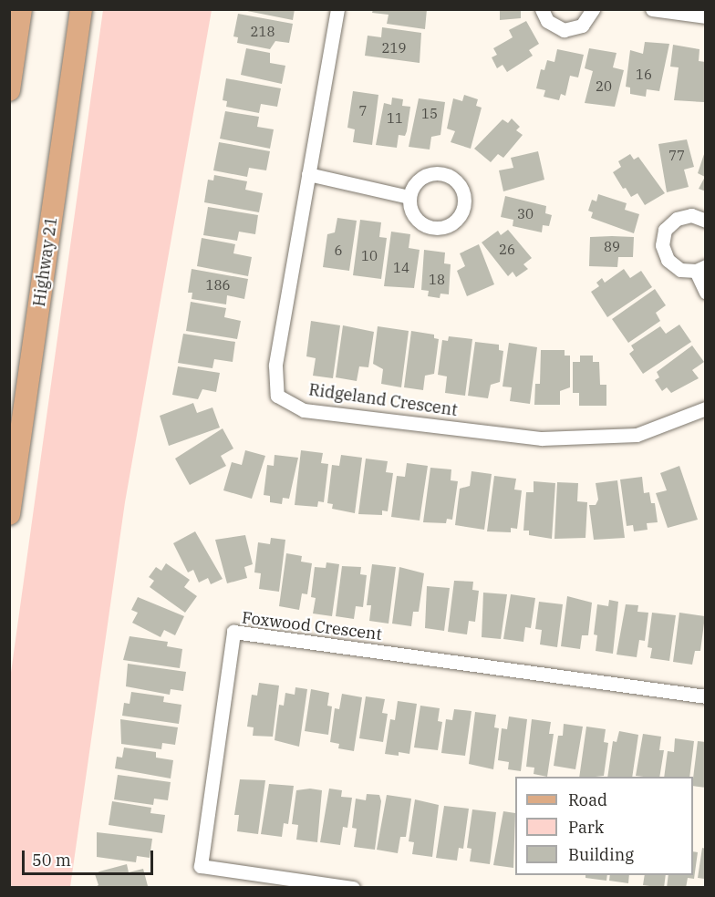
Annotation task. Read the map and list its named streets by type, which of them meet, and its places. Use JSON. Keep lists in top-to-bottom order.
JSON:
{
  "streets": {
    "main road": ["Highway 21"],
    "street": ["Ridgeland Crescent", "Foxwood Crescent"]
  },
  "house_numbers": [
    "218",
    "219",
    "16",
    "20",
    "7",
    "15",
    "11",
    "77",
    "30",
    "89",
    "26",
    "6",
    "10",
    "14",
    "18",
    "186"
  ],
  "legend": ["Road", "Park", "Building"],
  "scale_bar": "50 m"
}
